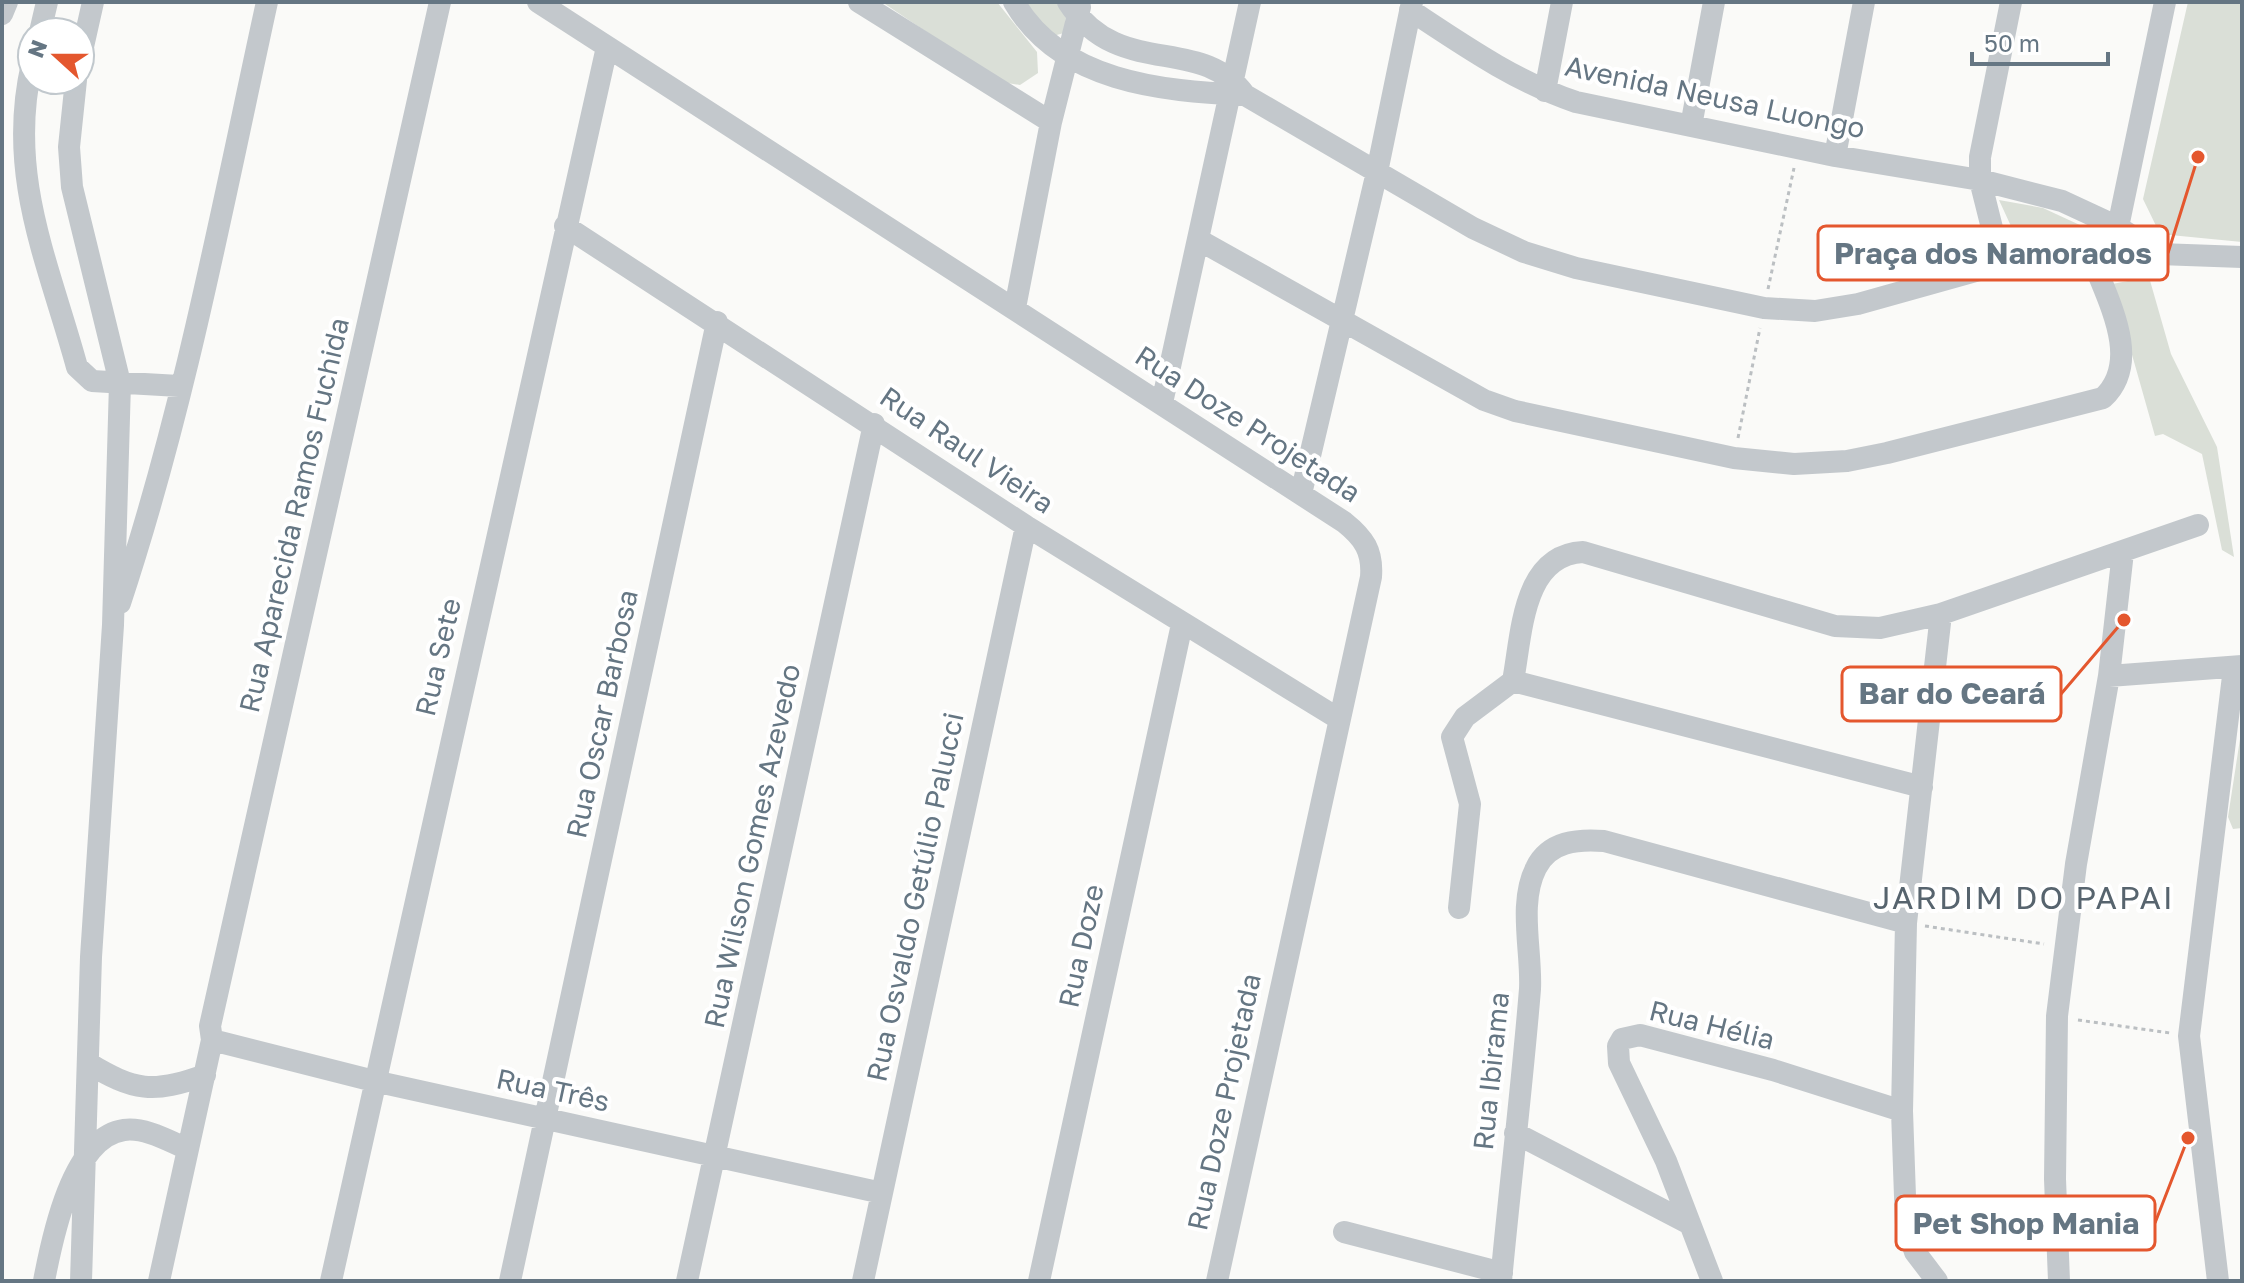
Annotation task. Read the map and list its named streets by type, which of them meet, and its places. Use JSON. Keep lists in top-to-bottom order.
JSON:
{
  "streets": {
    "street": [
      "Avenida Neusa Luongo",
      "Rua Doze Projetada",
      "Rua Raul Vieira",
      "Rua Aparecida Ramos Fuchida",
      "Rua Sete",
      "Rua Oscar Barbosa",
      "Rua Wilson Gomes Azevedo",
      "Rua Osvaldo Getúlio Palucci",
      "Rua Doze",
      "Rua Hélia",
      "Rua Ibirama",
      "Rua Três"
    ]
  },
  "crossings": [
    ["Rua Doze Projetada", "Rua Raul Vieira"],
    ["Rua Doze Projetada", "Rua Sete"],
    ["Rua Raul Vieira", "Rua Sete"],
    ["Rua Raul Vieira", "Rua Oscar Barbosa"],
    ["Rua Raul Vieira", "Rua Wilson Gomes Azevedo"],
    ["Rua Raul Vieira", "Rua Osvaldo Getúlio Palucci"],
    ["Rua Raul Vieira", "Rua Doze"],
    ["Rua Aparecida Ramos Fuchida", "Rua Três"],
    ["Rua Sete", "Rua Três"],
    ["Rua Oscar Barbosa", "Rua Três"],
    ["Rua Wilson Gomes Azevedo", "Rua Três"],
    ["Rua Osvaldo Getúlio Palucci", "Rua Três"]
  ],
  "districts": ["JARDIM DO PAPAI"],
  "places": ["Praça dos Namorados", "Bar do Ceará", "Pet Shop Mania"],
  "scale_bar": "50 m",
  "north": "left"
}
